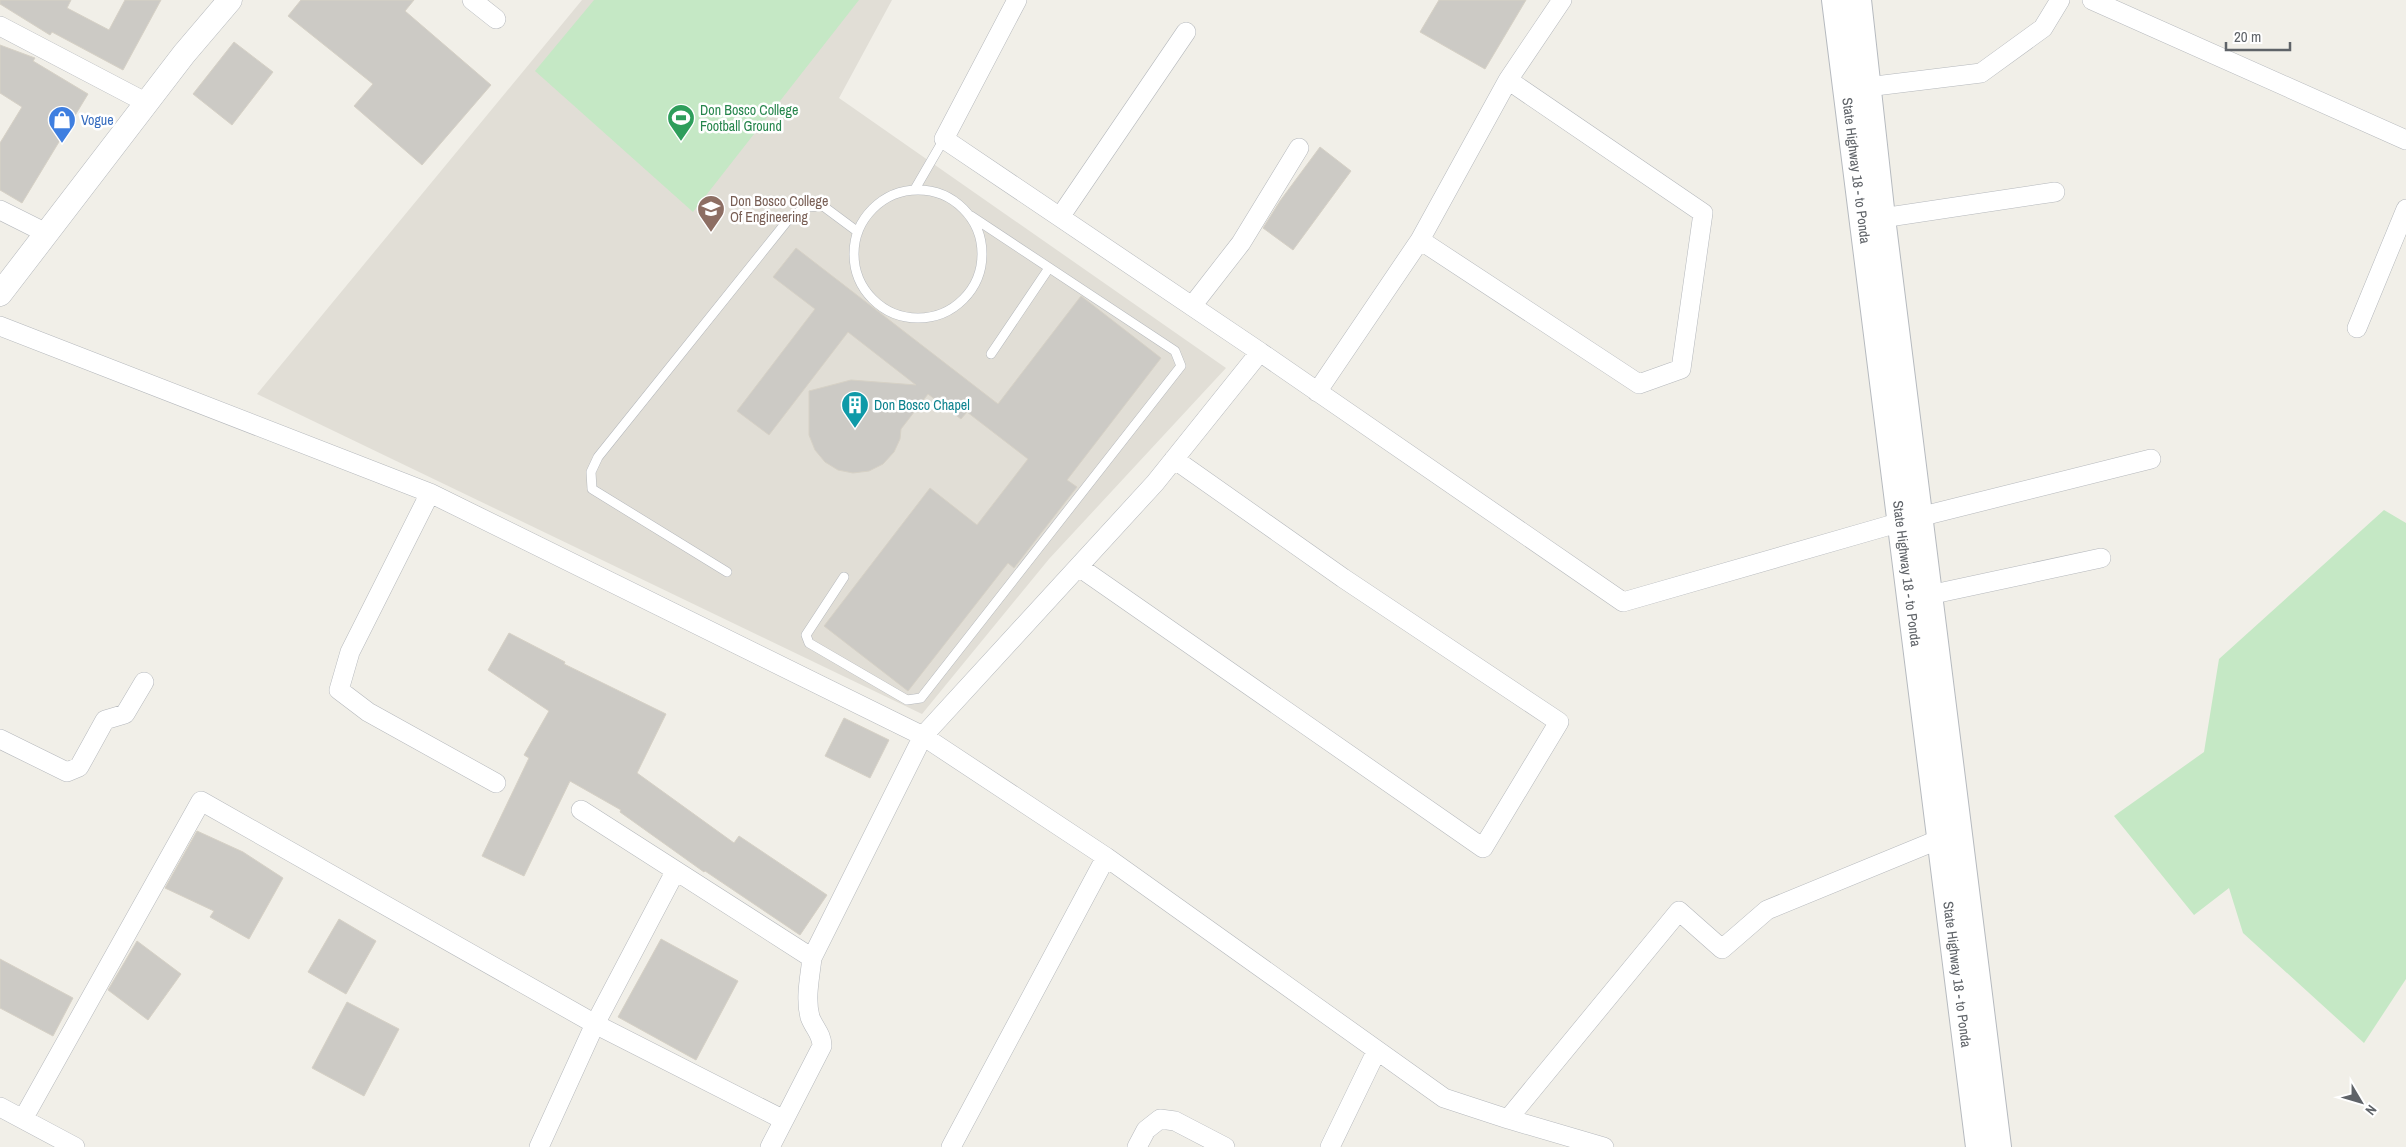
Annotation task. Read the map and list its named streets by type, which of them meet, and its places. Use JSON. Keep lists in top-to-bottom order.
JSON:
{
  "streets": {
    "main road": ["State Highway 18 - to Ponda"]
  },
  "places": {
    "sports": ["Don Bosco College Football Ground"],
    "shop": ["Vogue"],
    "school or university": ["Don Bosco College Of Engineering"],
    "building": ["Don Bosco Chapel"]
  },
  "scale_bar": "20 m",
  "north": "bottom right"
}
